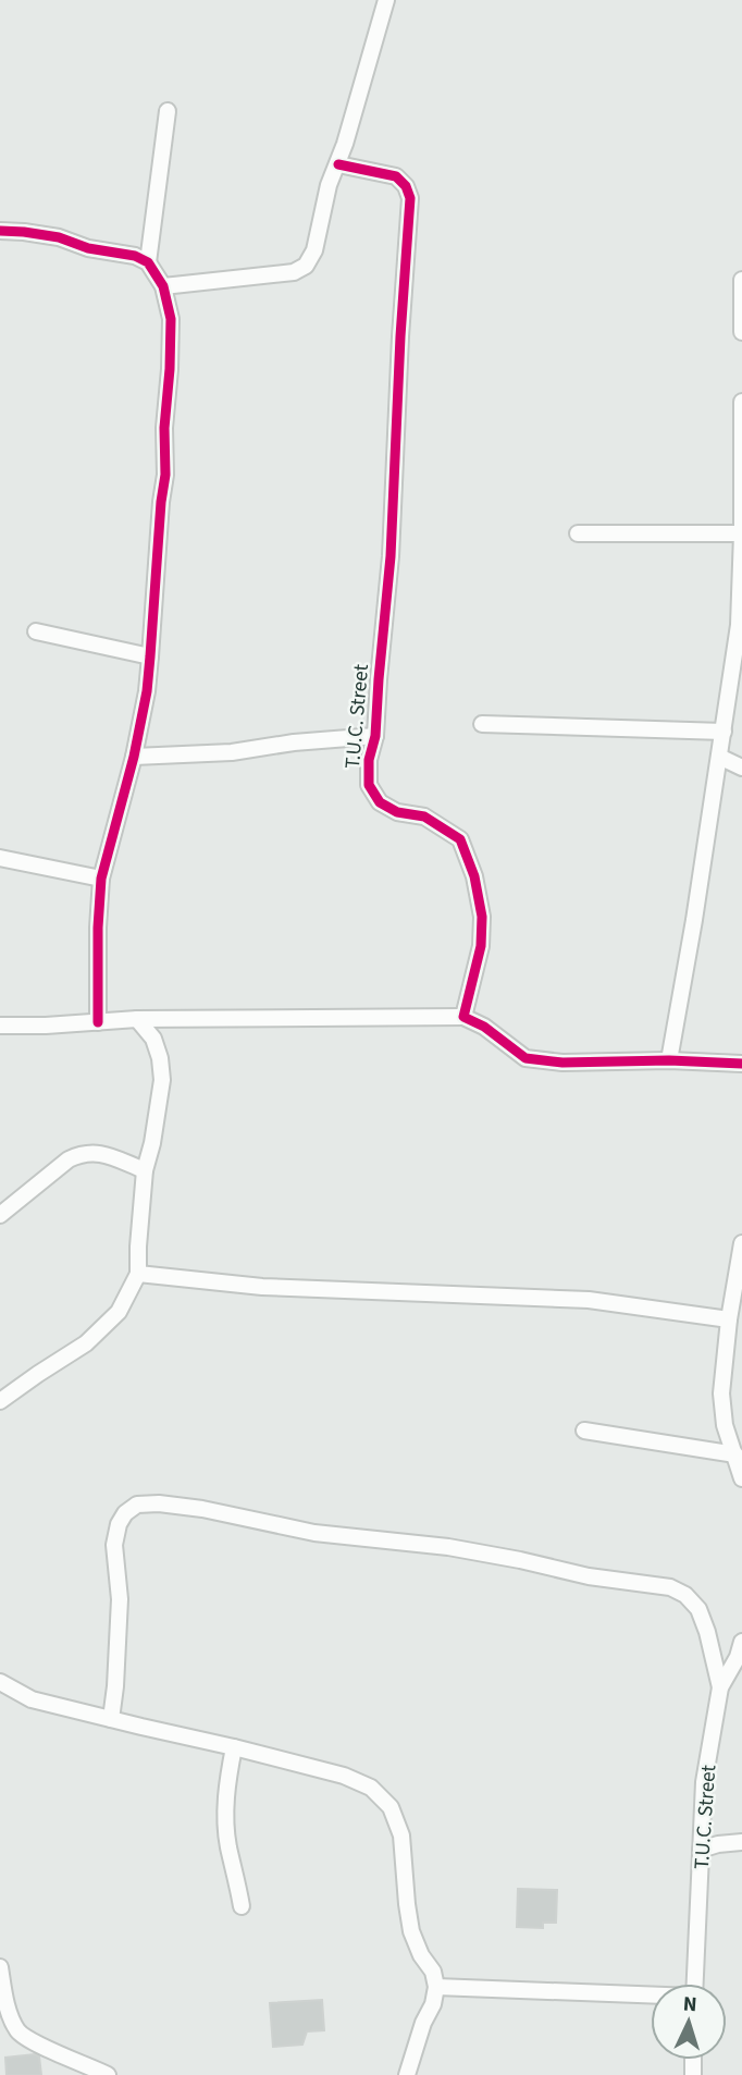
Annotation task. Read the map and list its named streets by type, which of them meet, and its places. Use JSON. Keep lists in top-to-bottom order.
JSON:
{
  "streets": {
    "street": ["T.U.C. Street"]
  },
  "north": "top"
}
